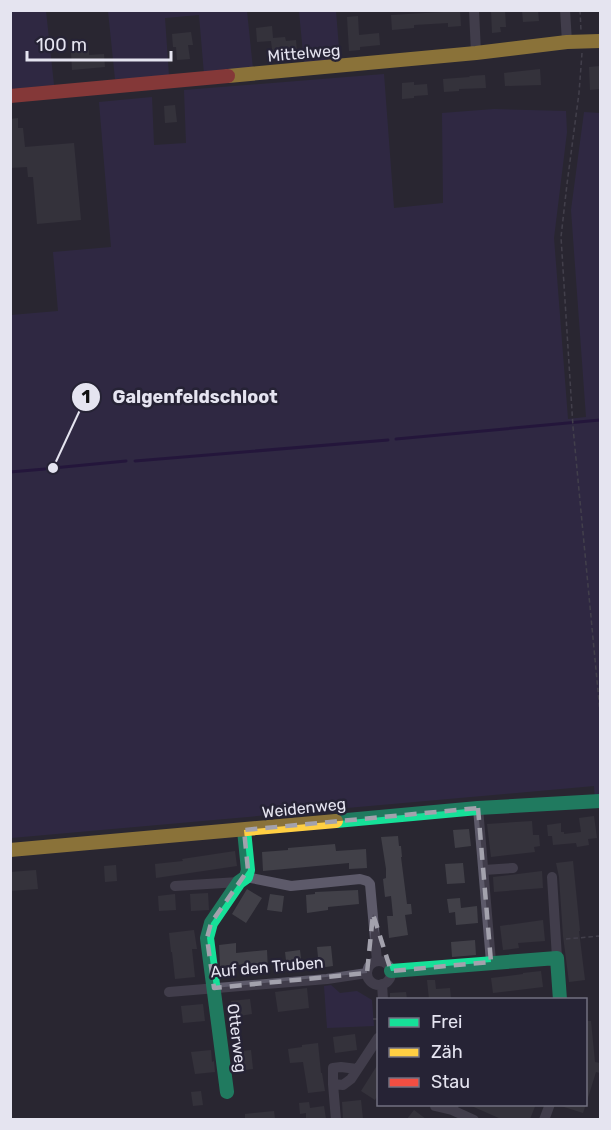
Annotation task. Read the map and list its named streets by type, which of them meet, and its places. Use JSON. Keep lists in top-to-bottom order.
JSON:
{
  "streets": {
    "street": [
      "Mittelweg",
      "Weidenweg",
      "Auf den Truben",
      "Otterweg"
    ]
  },
  "crossings": [
    ["Auf den Truben", "Otterweg"]
  ],
  "places": ["Galgenfeldschloot"],
  "legend": ["Frei", "Zäh", "Stau"],
  "scale_bar": "100 m"
}
